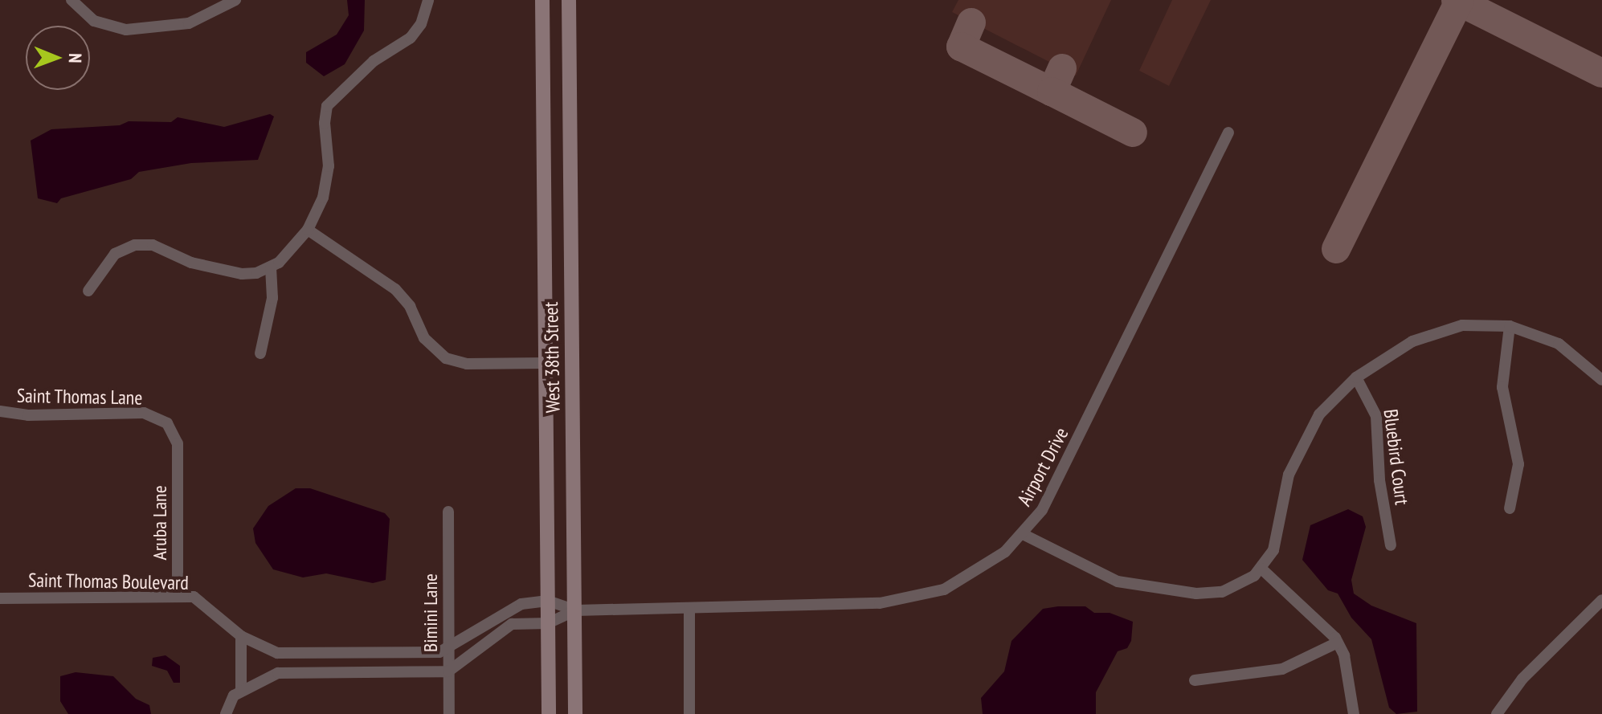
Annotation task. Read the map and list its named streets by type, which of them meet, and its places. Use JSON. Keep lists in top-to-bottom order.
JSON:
{
  "streets": {
    "main road": ["West 38th Street"],
    "street": [
      "Saint Thomas Lane",
      "Bluebird Court",
      "Airport Drive",
      "Aruba Lane",
      "Saint Thomas Boulevard",
      "Bimini Lane"
    ]
  },
  "crossings": [
    ["West 38th Street", "Airport Drive"],
    ["Saint Thomas Lane", "Aruba Lane"],
    ["Aruba Lane", "Saint Thomas Boulevard"],
    ["Saint Thomas Boulevard", "Bimini Lane"]
  ],
  "north": "right"
}
